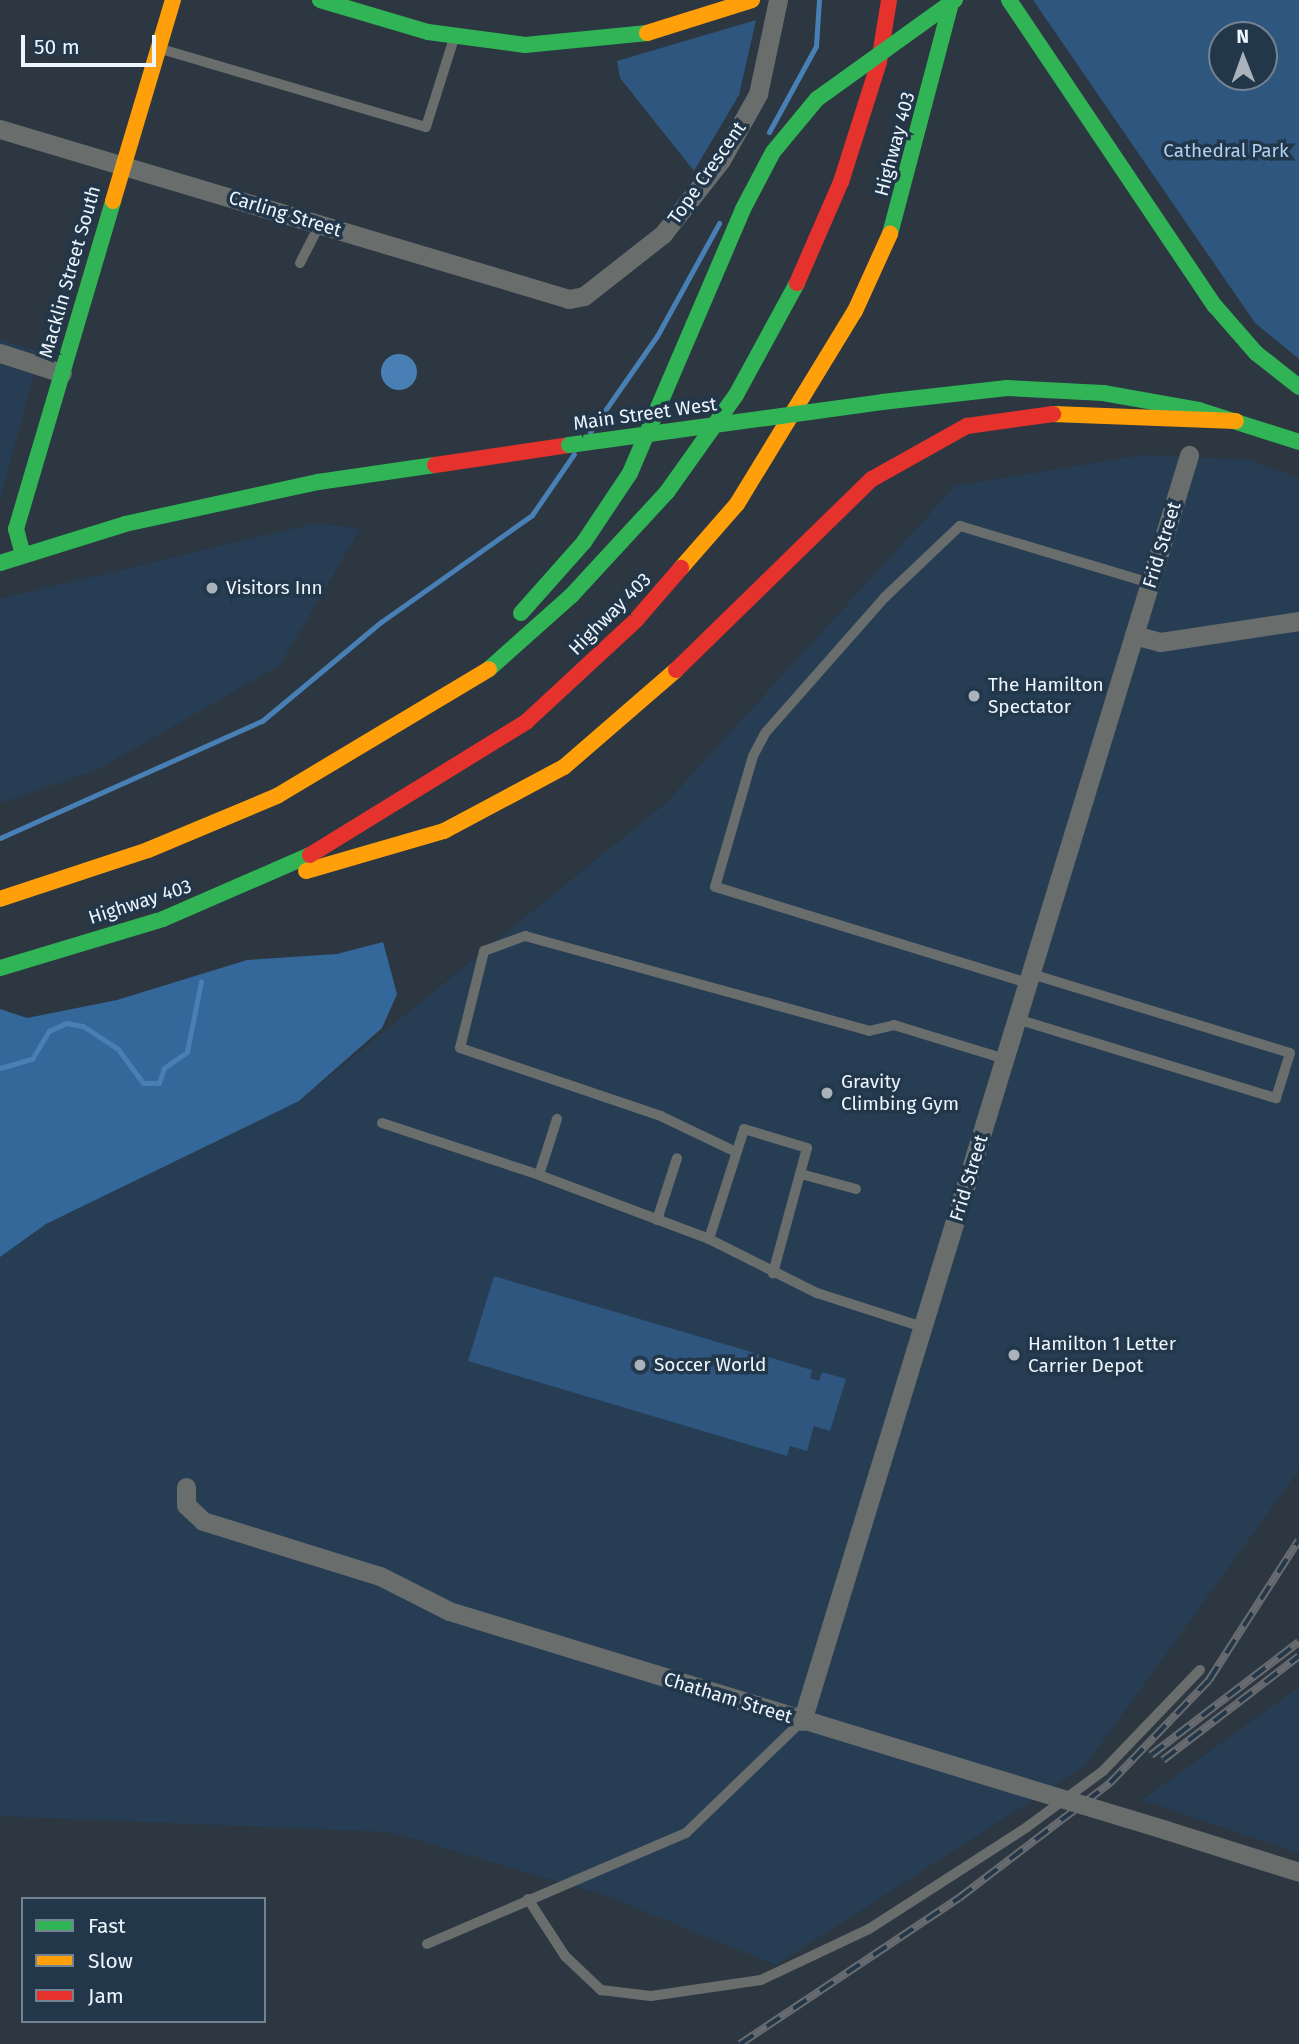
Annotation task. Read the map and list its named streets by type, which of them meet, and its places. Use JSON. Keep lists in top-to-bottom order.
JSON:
{
  "streets": {
    "main road": ["Highway 403", "Macklin Street South", "Main Street West"],
    "street": [
      "Tope Crescent",
      "Carling Street",
      "Frid Street",
      "Chatham Street"
    ]
  },
  "crossings": [
    ["Tope Crescent", "Carling Street"],
    ["Carling Street", "Macklin Street South"],
    ["Macklin Street South", "Main Street West"],
    ["Frid Street", "Chatham Street"]
  ],
  "parks": ["Cathedral Park"],
  "places": [
    "Visitors Inn",
    "The Hamilton Spectator",
    "Gravity Climbing Gym",
    "Hamilton 1 Letter Carrier Depot",
    "Soccer World"
  ],
  "legend": ["Fast", "Slow", "Jam"],
  "scale_bar": "50 m",
  "north": "top"
}
